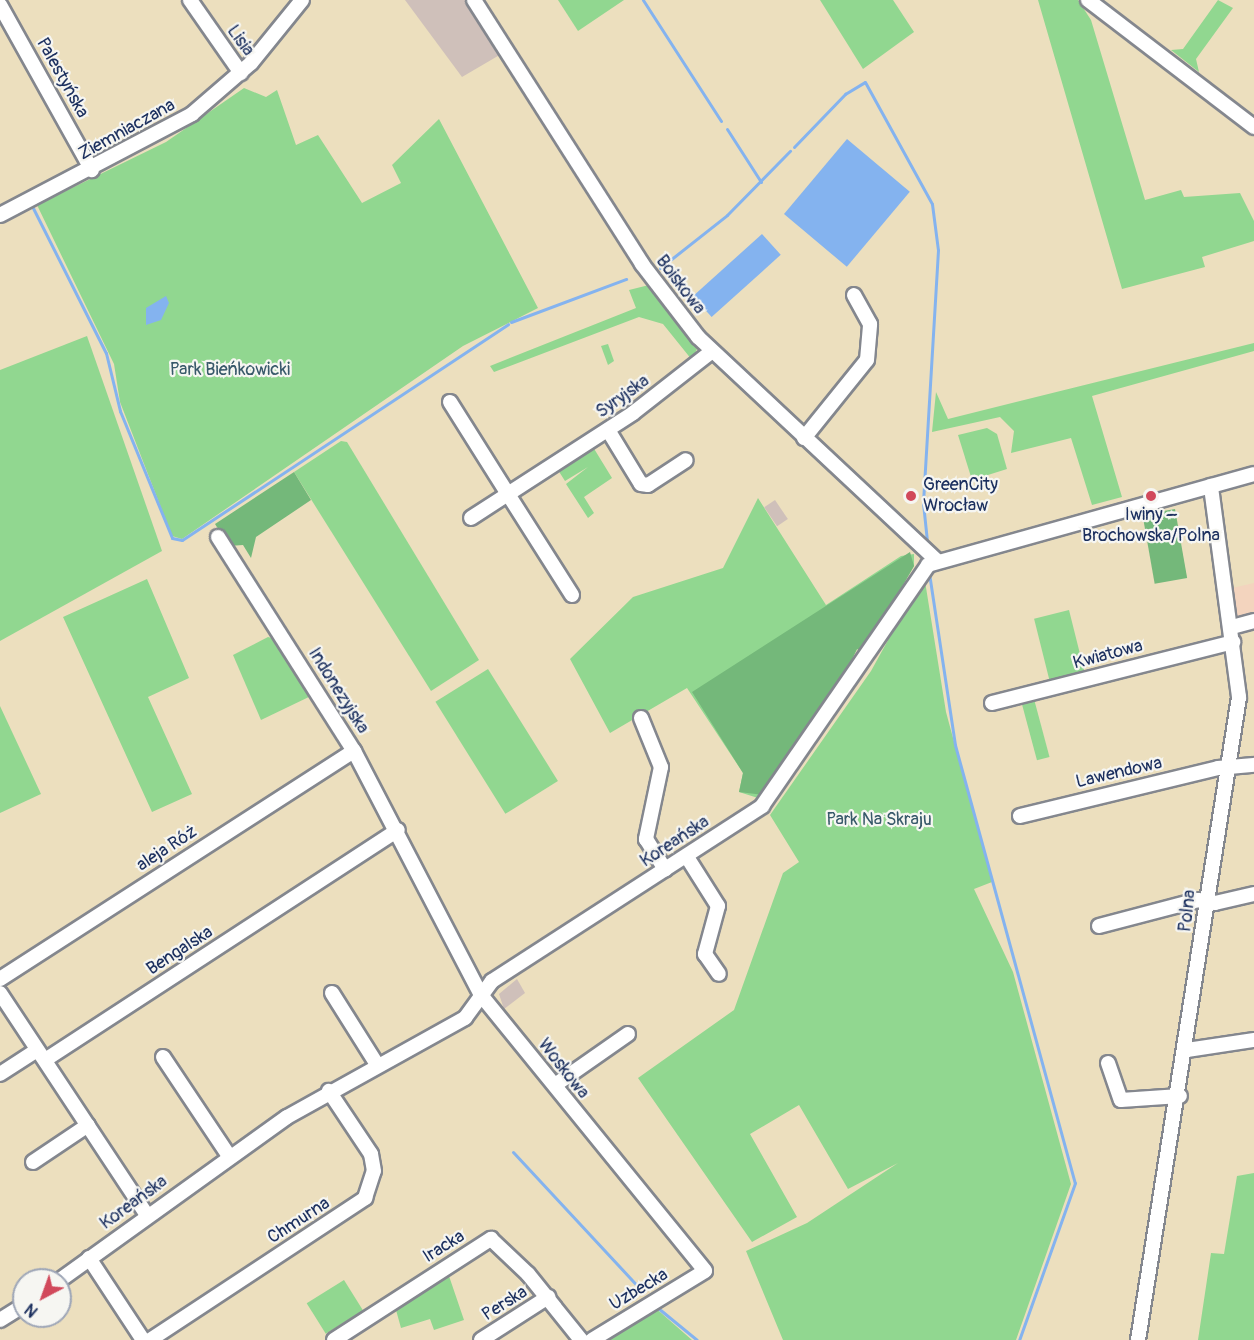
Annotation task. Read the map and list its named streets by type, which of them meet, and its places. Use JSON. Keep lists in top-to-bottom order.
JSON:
{
  "streets": {
    "street": [
      "Lisia",
      "Palestyńska",
      "Ziemniaczana",
      "Boiskowa",
      "Syryjska",
      "Kwiatowa",
      "Indonezyjska",
      "Lawendowa",
      "Koreańska",
      "aleja Róż",
      "Polna",
      "Bengalska",
      "Woskowa",
      "Chmurna",
      "Iracka",
      "Uzbecka",
      "Perska"
    ]
  },
  "crossings": [
    ["Lisia", "Ziemniaczana"],
    ["Palestyńska", "Ziemniaczana"],
    ["Boiskowa", "Syryjska"],
    ["Boiskowa", "Koreańska"],
    ["Kwiatowa", "Polna"],
    ["Indonezyjska", "aleja Róż"],
    ["Indonezyjska", "Bengalska"],
    ["Indonezyjska", "Woskowa"],
    ["Lawendowa", "Polna"],
    ["Koreańska", "Woskowa"],
    ["Koreańska", "Chmurna"],
    ["Woskowa", "Uzbecka"],
    ["Iracka", "Perska"]
  ],
  "parks": ["Park Bieńkowicki", "Park Na Skraju"],
  "places": ["GreenCity Wrocław", "Iwiny – Brochowska/Polna"],
  "north": "bottom left"
}
